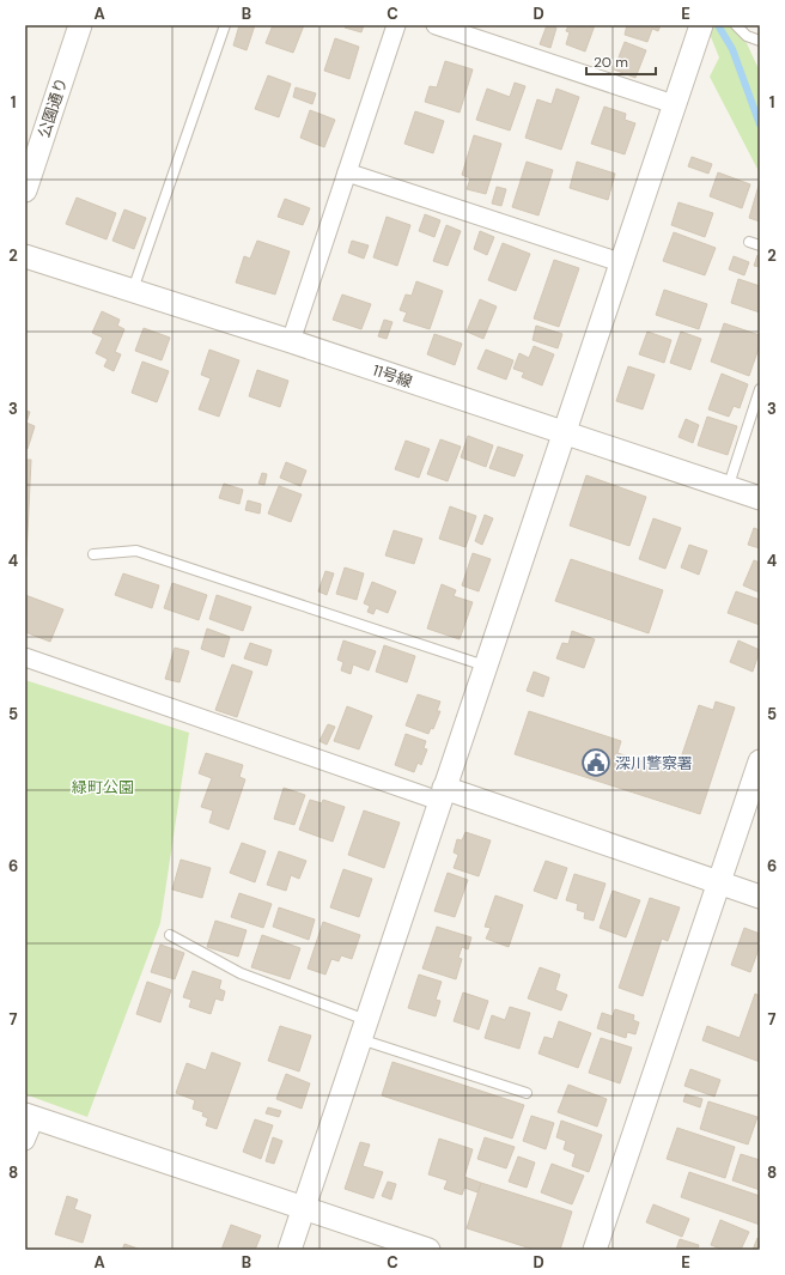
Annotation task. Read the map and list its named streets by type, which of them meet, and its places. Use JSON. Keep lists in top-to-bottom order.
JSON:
{
  "streets": {
    "street": ["公園通り", "11号線"]
  },
  "parks": ["緑町公園"],
  "places": {
    "public building": ["深川警察署"]
  },
  "scale_bar": "20 m",
  "grid": {
    "columns": [
      "A",
      "B",
      "C",
      "D",
      "E"
    ],
    "rows": [
      "1",
      "2",
      "3",
      "4",
      "5",
      "6",
      "7",
      "8"
    ]
  }
}
